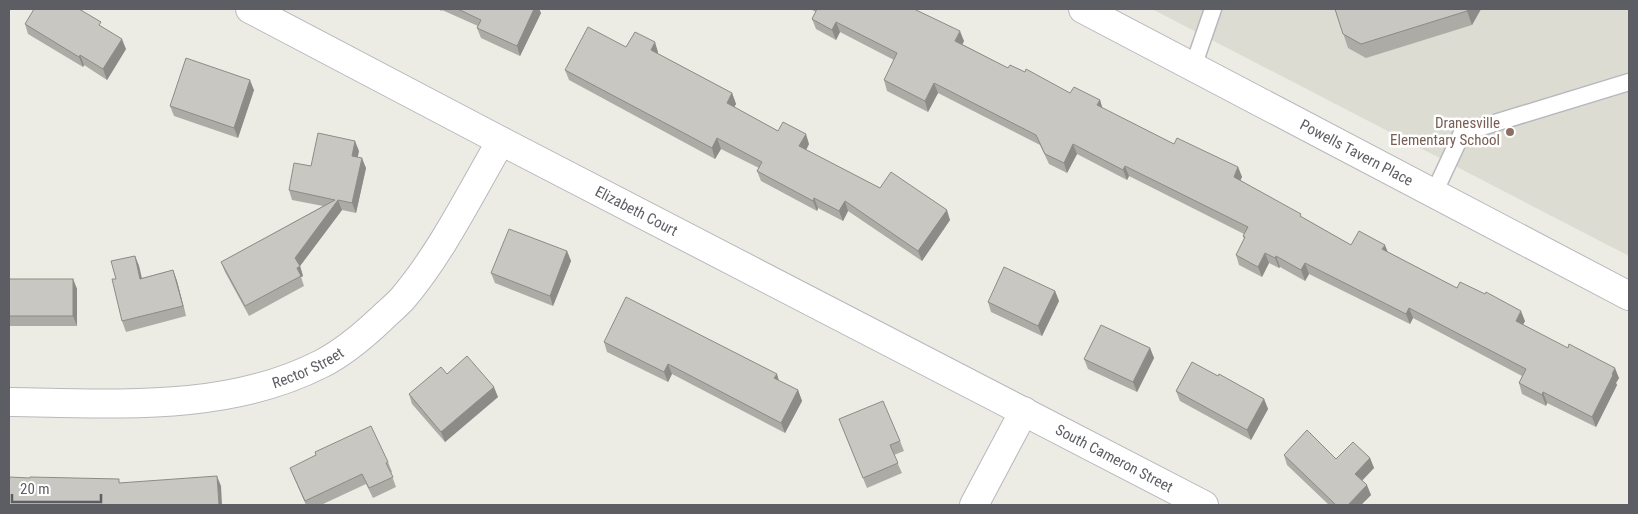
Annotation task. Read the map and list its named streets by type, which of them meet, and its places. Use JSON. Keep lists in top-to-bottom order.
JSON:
{
  "streets": {
    "street": [
      "Powells Tavern Place",
      "Elizabeth Court",
      "Rector Street",
      "South Cameron Street"
    ]
  },
  "crossings": [
    ["Elizabeth Court", "Rector Street"],
    ["Elizabeth Court", "South Cameron Street"]
  ],
  "places": ["Dranesville Elementary School"],
  "scale_bar": "20 m"
}
